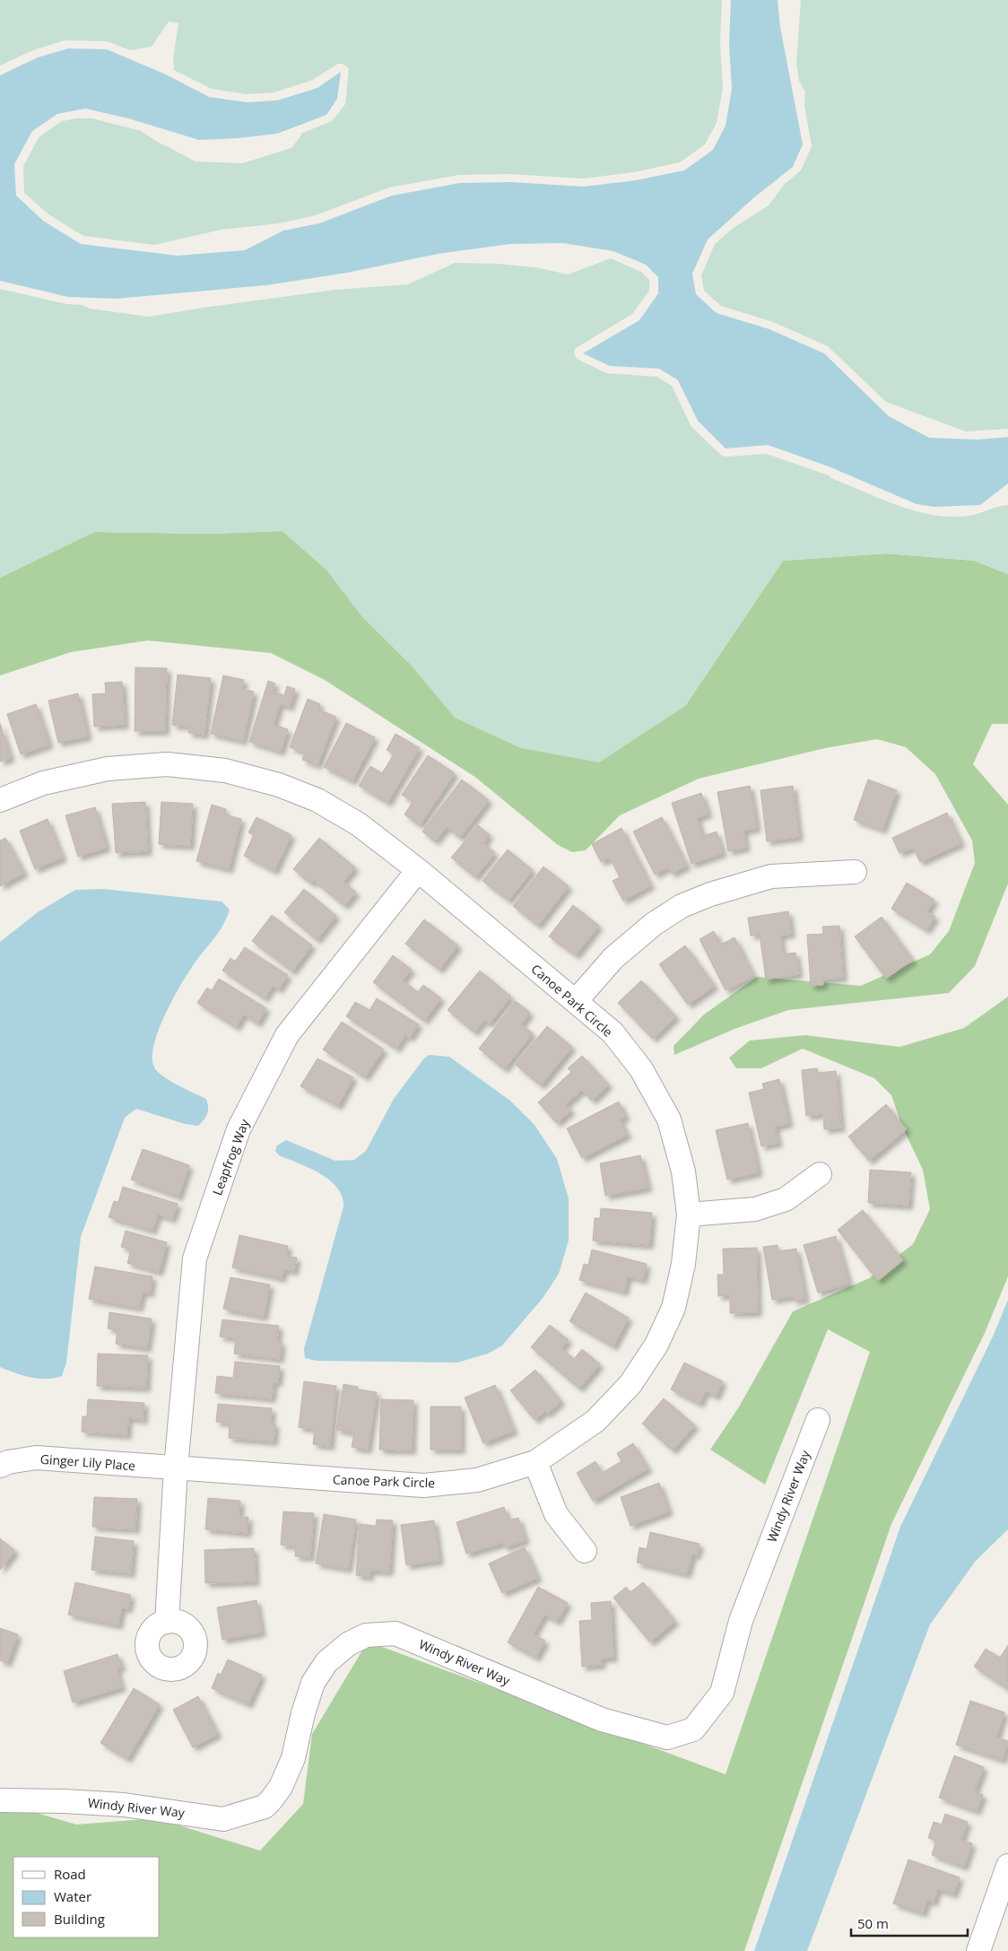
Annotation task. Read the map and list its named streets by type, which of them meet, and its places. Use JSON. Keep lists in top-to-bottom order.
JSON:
{
  "streets": {
    "street": [
      "Canoe Park Circle",
      "Leapfrog Way",
      "Ginger Lily Place",
      "Windy River Way"
    ]
  },
  "crossings": [
    ["Canoe Park Circle", "Leapfrog Way"],
    ["Canoe Park Circle", "Ginger Lily Place"],
    ["Leapfrog Way", "Ginger Lily Place"]
  ],
  "legend": ["Road", "Water", "Building"],
  "scale_bar": "50 m"
}
